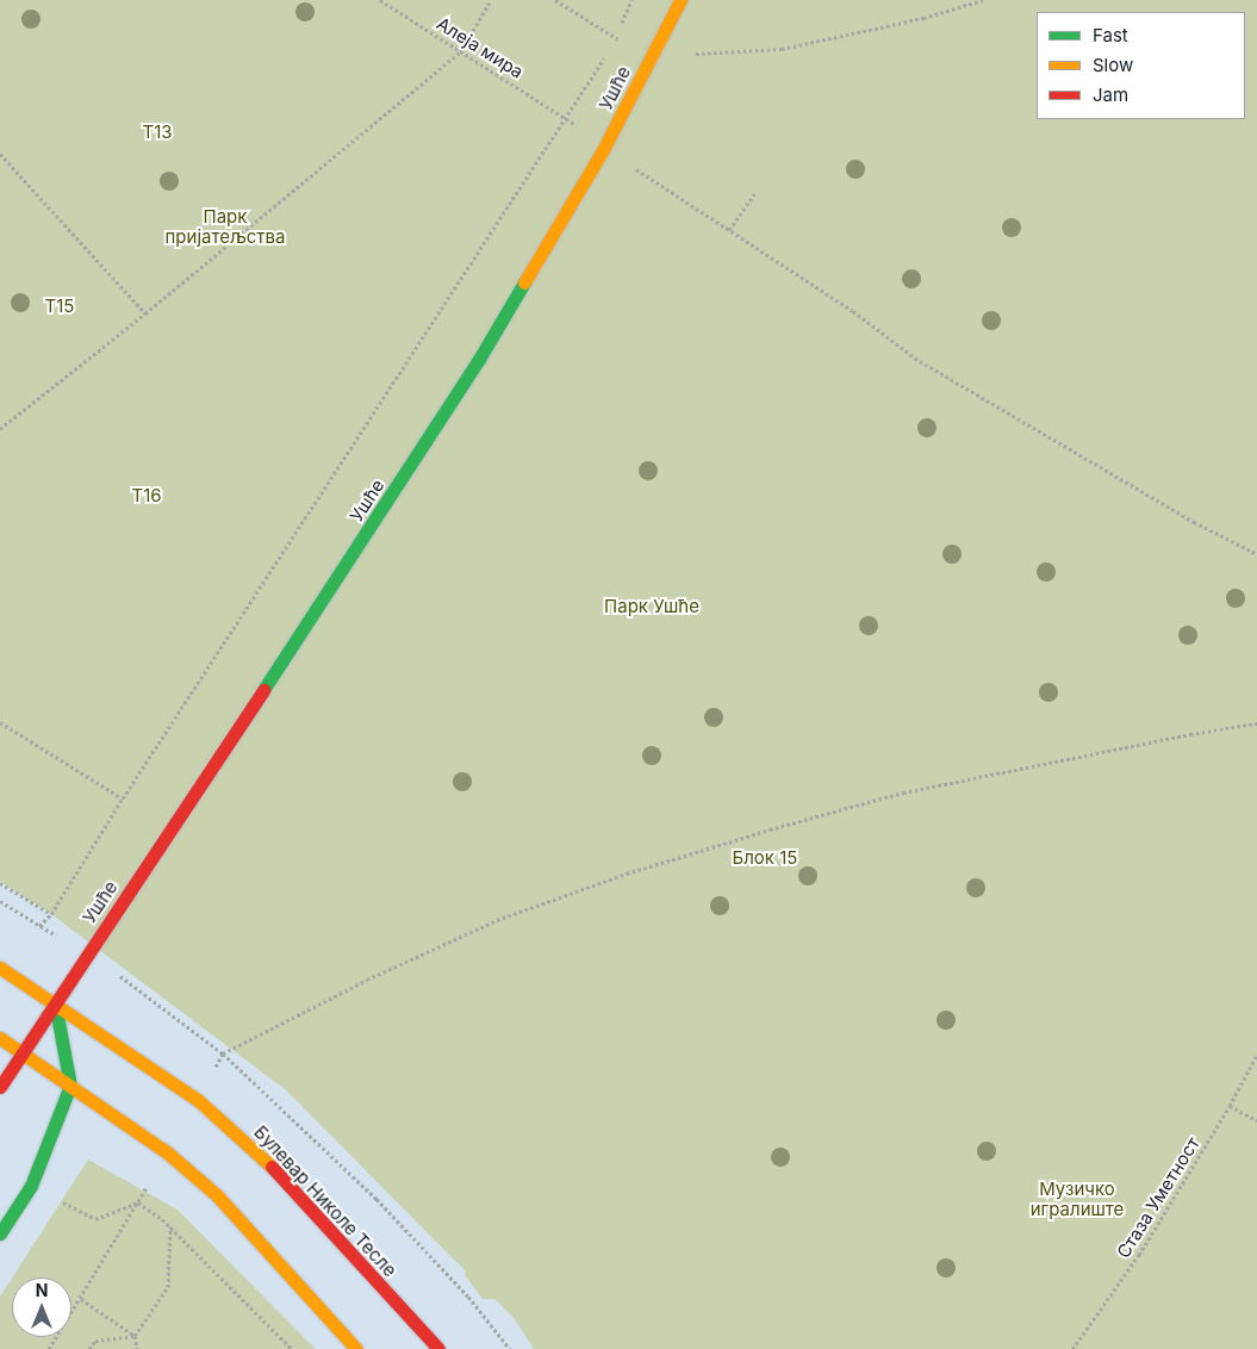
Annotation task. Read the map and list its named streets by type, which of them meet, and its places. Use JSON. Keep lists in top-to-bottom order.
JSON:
{
  "streets": {
    "street": ["Ушће", "Булевар Николе Тесле"],
    "path": ["Алеја мира", "Стаза Уметност"]
  },
  "crossings": [
    ["Алеја мира", "Ушће"],
    ["Ушће", "Булевар Николе Тесле"]
  ],
  "parks": [
    "Т13",
    "Парк пријатељства",
    "Т15",
    "Т16",
    "Парк Ушће",
    "Блок 15",
    "Музичко игралиште"
  ],
  "legend": ["Fast", "Slow", "Jam"],
  "north": "top"
}
